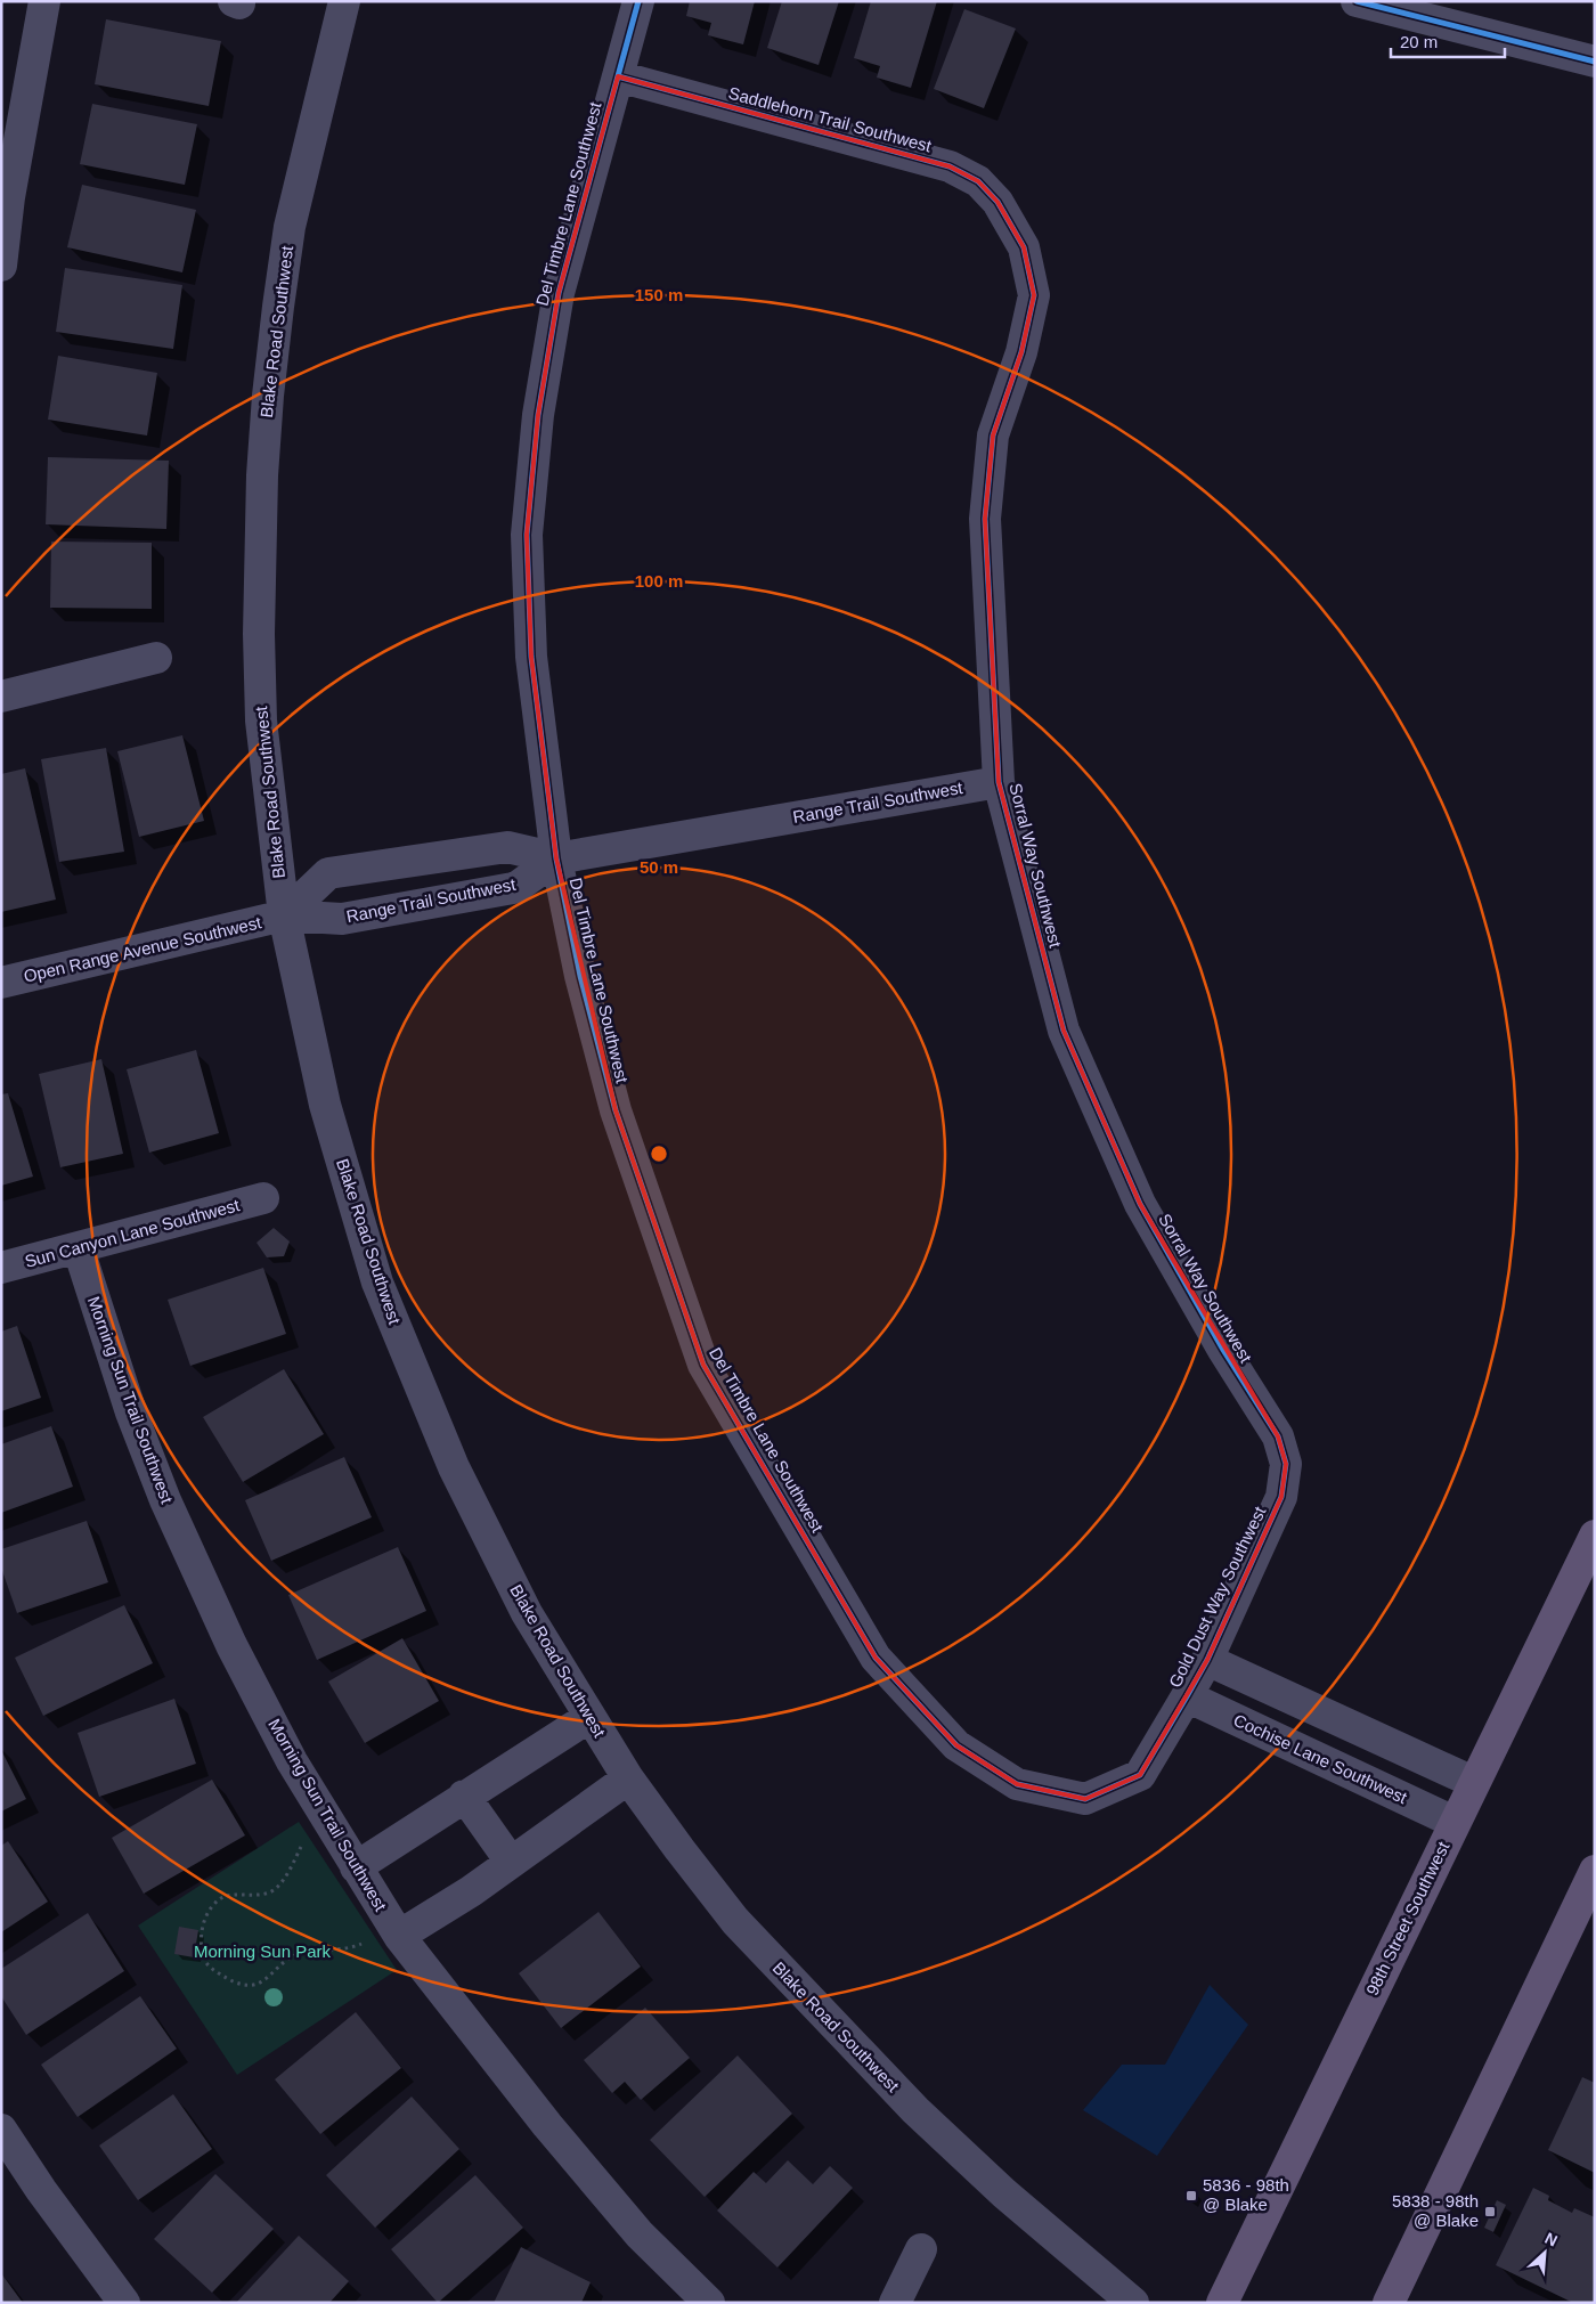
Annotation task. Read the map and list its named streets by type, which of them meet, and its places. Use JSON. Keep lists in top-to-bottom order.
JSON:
{
  "streets": {
    "main road": ["98th Street Southwest"],
    "street": [
      "Saddlehorn Trail Southwest",
      "Del Timbre Lane Southwest",
      "Blake Road Southwest",
      "Range Trail Southwest",
      "Sorral Way Southwest",
      "Open Range Avenue Southwest",
      "Sun Canyon Lane Southwest",
      "Morning Sun Trail Southwest",
      "Gold Dust Way Southwest",
      "Cochise Lane Southwest"
    ]
  },
  "crossings": [
    ["Saddlehorn Trail Southwest", "Del Timbre Lane Southwest"],
    ["Saddlehorn Trail Southwest", "Sorral Way Southwest"],
    ["Del Timbre Lane Southwest", "Range Trail Southwest"],
    ["Del Timbre Lane Southwest", "Gold Dust Way Southwest"],
    ["Blake Road Southwest", "Range Trail Southwest"],
    ["Blake Road Southwest", "Open Range Avenue Southwest"],
    ["Range Trail Southwest", "Sorral Way Southwest"],
    ["Range Trail Southwest", "Open Range Avenue Southwest"],
    ["Sorral Way Southwest", "Gold Dust Way Southwest"],
    ["Sun Canyon Lane Southwest", "Morning Sun Trail Southwest"],
    ["Gold Dust Way Southwest", "Cochise Lane Southwest"],
    ["Cochise Lane Southwest", "98th Street Southwest"]
  ],
  "parks": ["Morning Sun Park"],
  "places": {
    "transit": ["5836 - 98th @ Blake", "5838 - 98th @ Blake"]
  },
  "scale_bar": "20 m",
  "north": "top right",
  "rings": ["150 m", "100 m", "50 m"]
}
